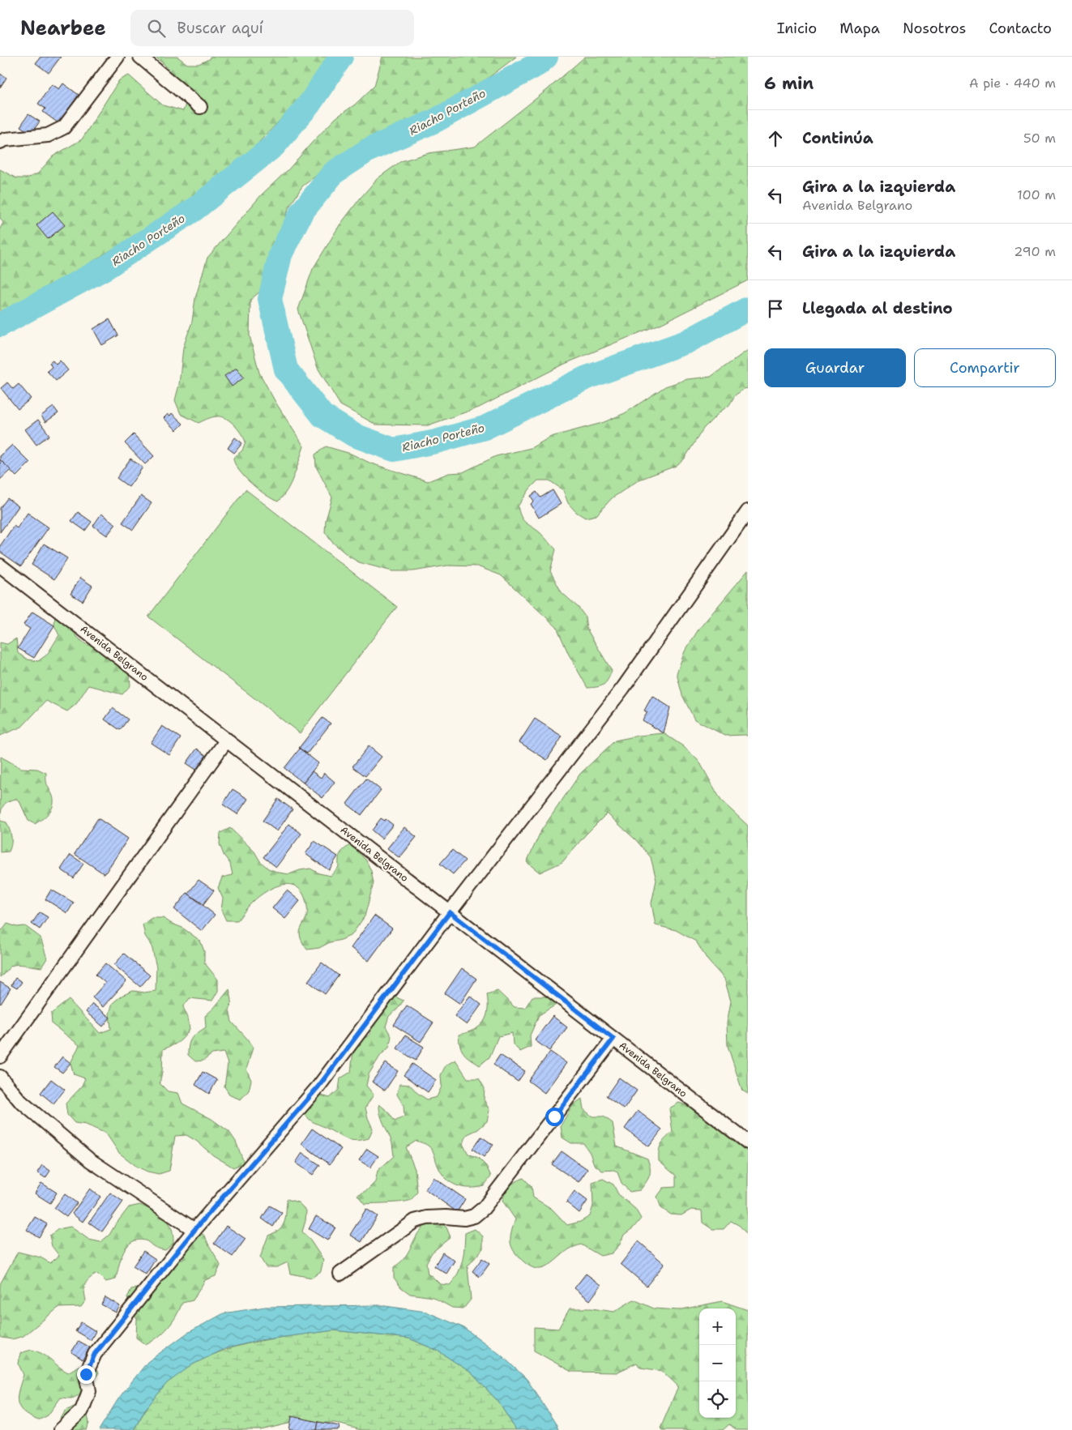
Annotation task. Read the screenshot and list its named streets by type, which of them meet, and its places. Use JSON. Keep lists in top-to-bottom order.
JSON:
{
  "streets": {
    "street": ["Avenida Belgrano"]
  },
  "water": ["Riacho Porteño"],
  "page": {
    "header": "Nearbee",
    "search": "Buscar aquí",
    "nav": [
      "Inicio",
      "Mapa",
      "Nosotros",
      "Contacto"
    ],
    "heading": ["6 min", "A pie · 440 m"],
    "list": [
      ["Continúa", "50 m"],
      ["Gira a la izquierda", "Avenida Belgrano", "100 m"],
      ["Gira a la izquierda", "290 m"],
      "Llegada al destino"
    ],
    "buttons": ["Guardar", "Compartir"],
    "map_buttons": ["+", "−"]
  }
}
